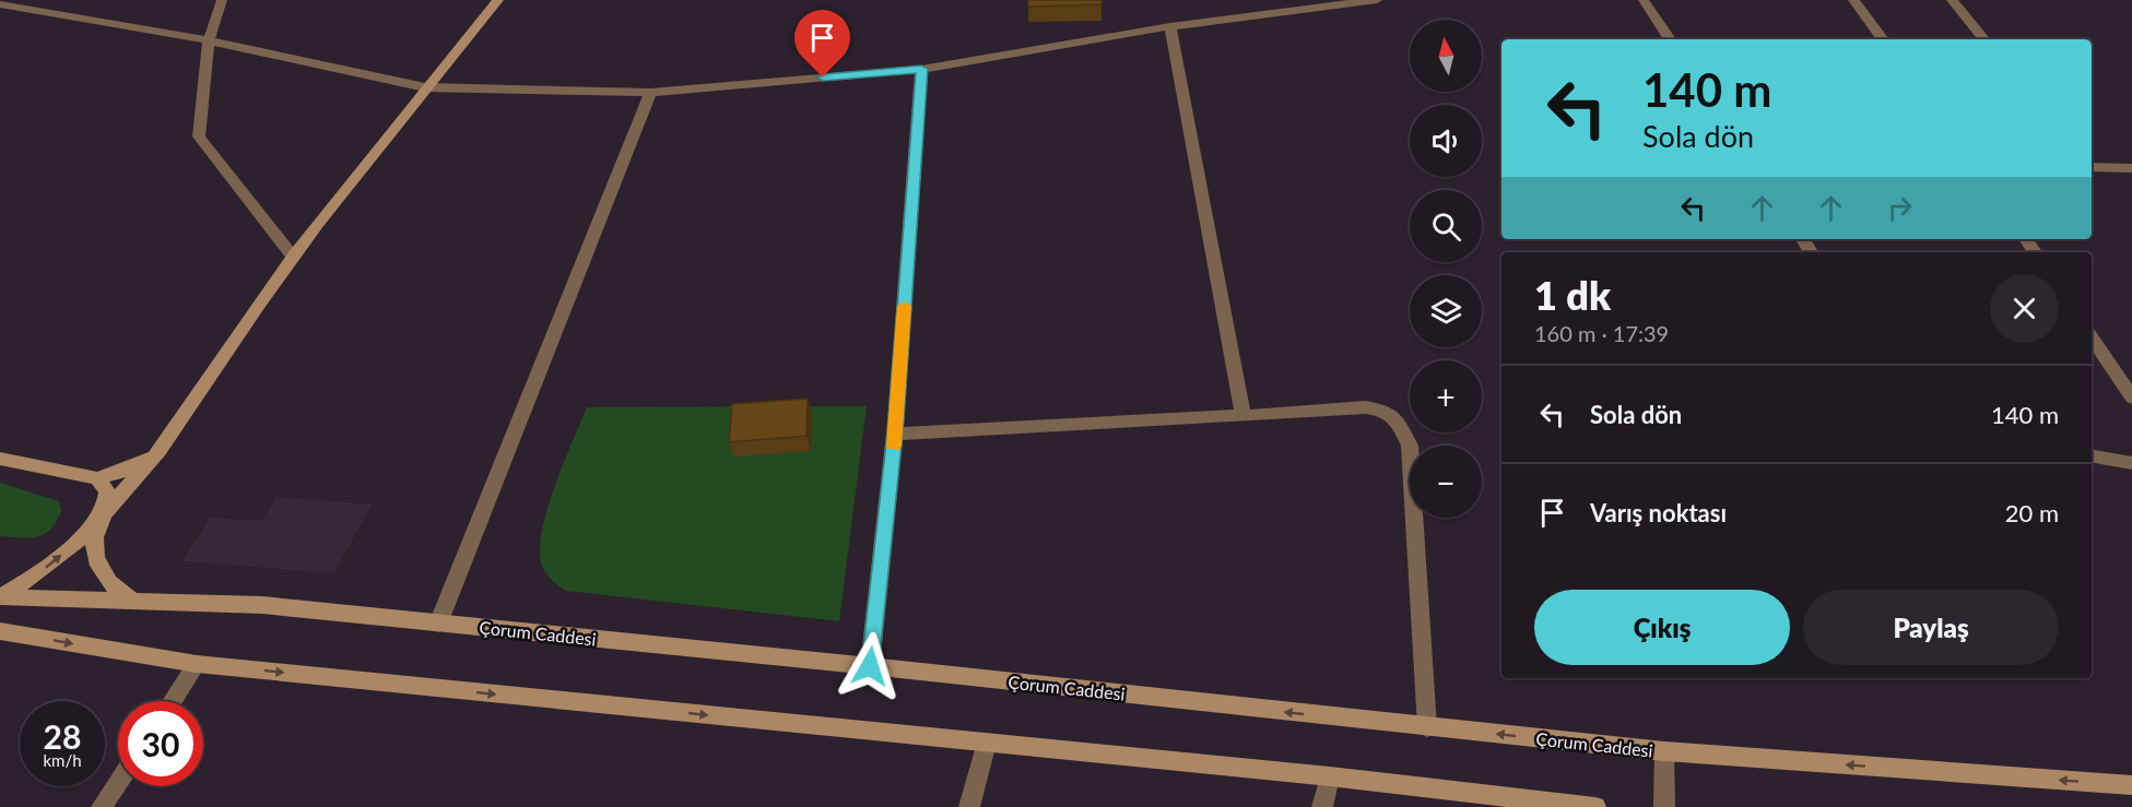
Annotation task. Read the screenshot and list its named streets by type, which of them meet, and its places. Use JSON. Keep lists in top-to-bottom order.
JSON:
{
  "streets": {
    "main road": ["Çorum Caddesi"]
  },
  "north": "top",
  "page": {
    "map_buttons": ["+", "−"],
    "turn": ["140 m", "Sola dön"],
    "heading": ["1 dk", "160 m · 17:39"],
    "list": [
      {
        "name": "Sola dön",
        "value": "140 m"
      },
      {
        "name": "Varış noktası",
        "value": "20 m"
      }
    ],
    "buttons": ["Çıkış", "Paylaş"],
    "speed": "28 km/h",
    "limit": "30"
  }
}
